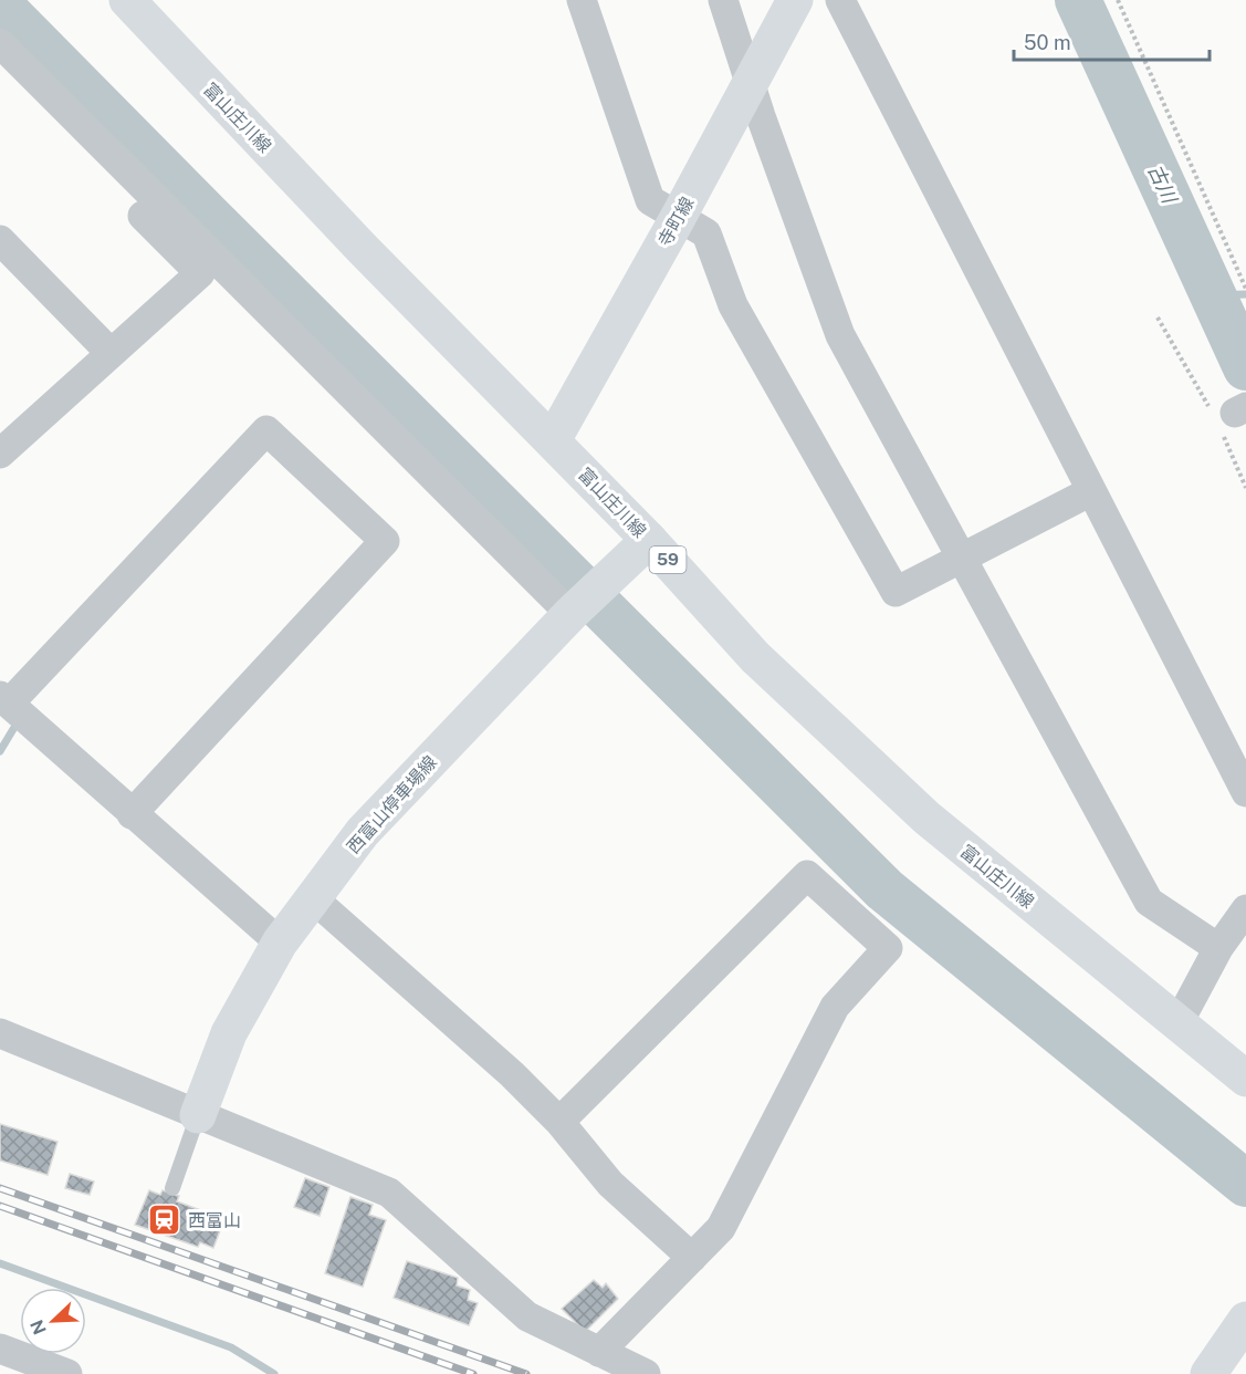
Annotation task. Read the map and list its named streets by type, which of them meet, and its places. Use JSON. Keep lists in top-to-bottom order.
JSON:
{
  "streets": {
    "main road": [
      "富山庄川線",
      "寺町線",
      "59",
      "西富山停車場線"
    ]
  },
  "crossings": [
    ["富山庄川線", "寺町線"],
    ["富山庄川線", "西富山停車場線"]
  ],
  "water": ["古川"],
  "places": {
    "station": ["西富山"]
  },
  "scale_bar": "50 m",
  "north": "bottom left"
}
